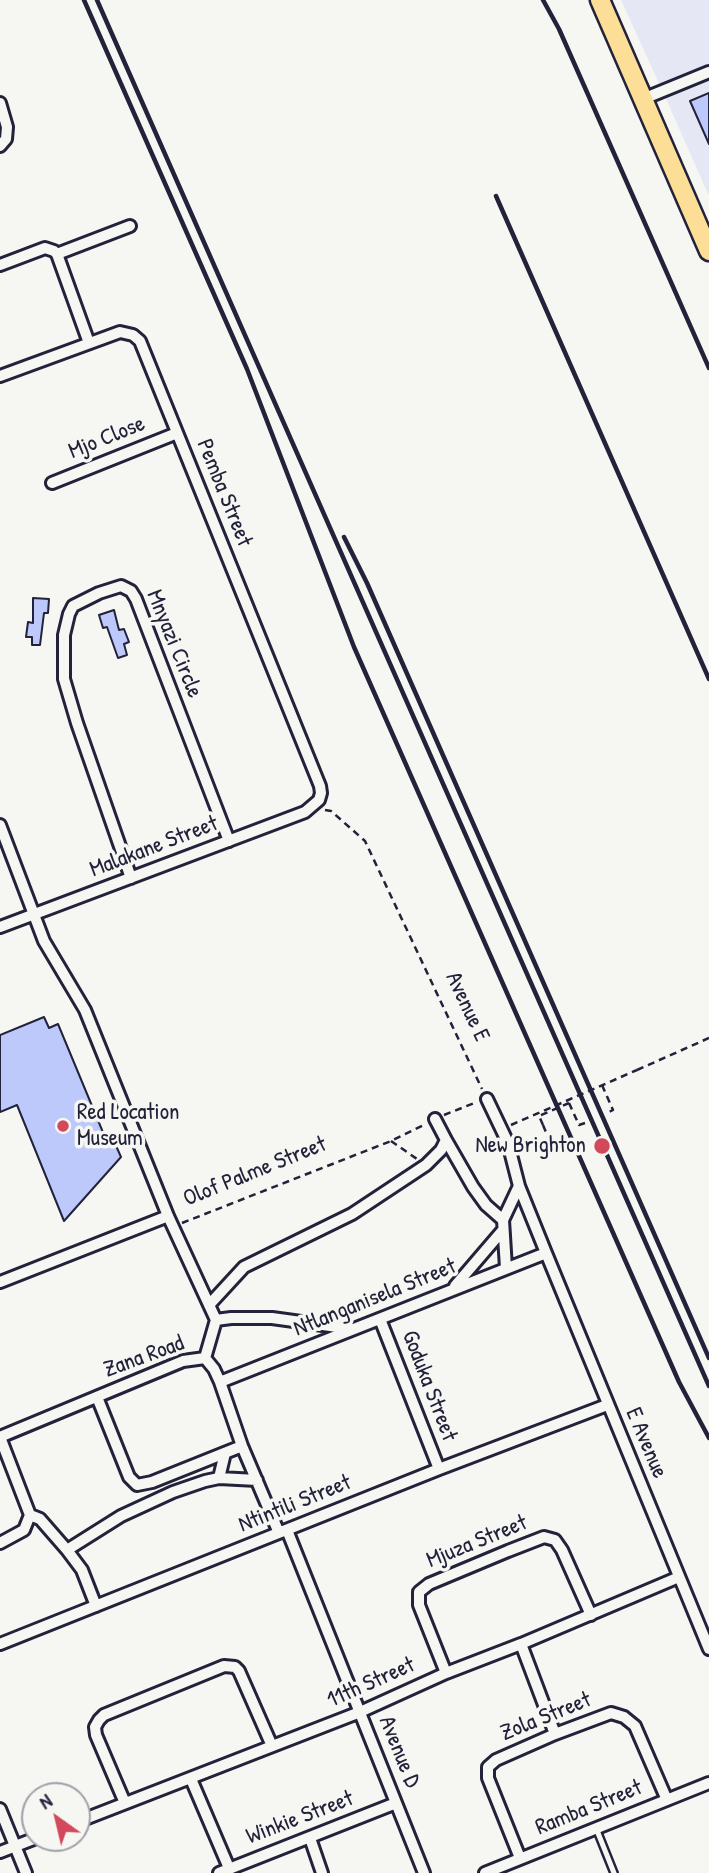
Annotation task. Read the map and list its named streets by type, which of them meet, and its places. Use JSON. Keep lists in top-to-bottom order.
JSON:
{
  "streets": {
    "street": [
      "Mjo Close",
      "Pemba Street",
      "Mnyazi Circle",
      "Malakane Street",
      "Olof Palme Street",
      "Ntlanganisela Street",
      "Zana Road",
      "Goduka Street",
      "E Avenue",
      "Ntintili Street",
      "Mjuza Street",
      "11th Street",
      "Zola Street",
      "Avenue D",
      "Ramba Street",
      "Winkie Street"
    ],
    "path": ["Avenue E"]
  },
  "crossings": [
    ["Mjo Close", "Pemba Street"],
    ["Pemba Street", "Malakane Street"],
    ["Pemba Street", "Avenue E"],
    ["Mnyazi Circle", "Malakane Street"],
    ["Malakane Street", "Avenue E"],
    ["Avenue E", "Olof Palme Street"],
    ["Ntlanganisela Street", "Zana Road"],
    ["Ntlanganisela Street", "Goduka Street"],
    ["Ntlanganisela Street", "E Avenue"],
    ["Zana Road", "Ntintili Street"],
    ["Zana Road", "Avenue D"],
    ["Goduka Street", "Ntintili Street"],
    ["E Avenue", "Ntintili Street"],
    ["E Avenue", "11th Street"],
    ["Ntintili Street", "Avenue D"],
    ["Mjuza Street", "11th Street"],
    ["11th Street", "Avenue D"],
    ["Zola Street", "Ramba Street"],
    ["Avenue D", "Winkie Street"]
  ],
  "places": ["Red Location Museum", "New Brighton"],
  "north": "top left"
}
